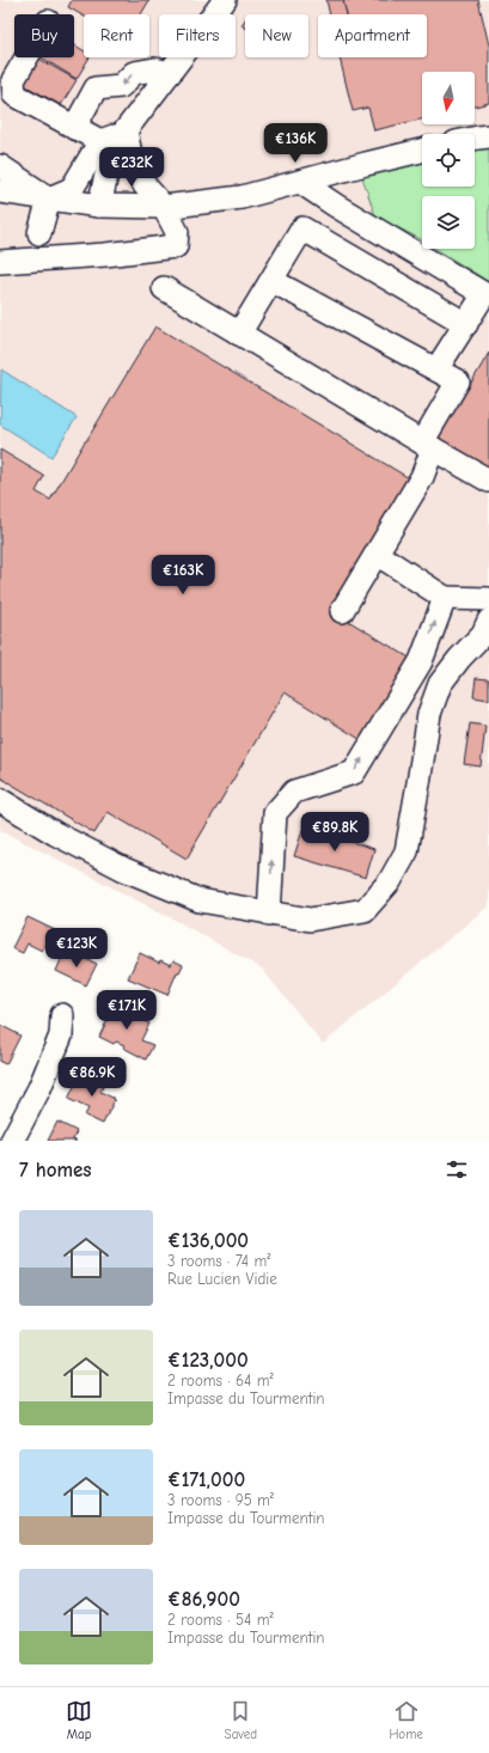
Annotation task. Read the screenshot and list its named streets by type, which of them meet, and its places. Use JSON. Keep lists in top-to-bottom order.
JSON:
{
  "north": "bottom",
  "page": {
    "chip": [
      "Buy",
      "Rent",
      "Filters",
      "New",
      "Apartment"
    ],
    "price": [
      "€136K",
      "€232K",
      "€163K",
      "€89.8K",
      "€123K",
      "€171K",
      "€86.9K"
    ],
    "heading": "7 homes",
    "list": [
      {
        "name": "€136,000",
        "note": "3 rooms · 74 m² · Rue Lucien Vidie"
      },
      {
        "name": "€123,000",
        "note": "2 rooms · 64 m² · Impasse du Tourmentin"
      },
      {
        "name": "€171,000",
        "note": "3 rooms · 95 m² · Impasse du Tourmentin"
      },
      {
        "name": "€86,900",
        "note": "2 rooms · 54 m² · Impasse du Tourmentin"
      }
    ],
    "tabs": ["Map", "Saved", "Home"]
  }
}
